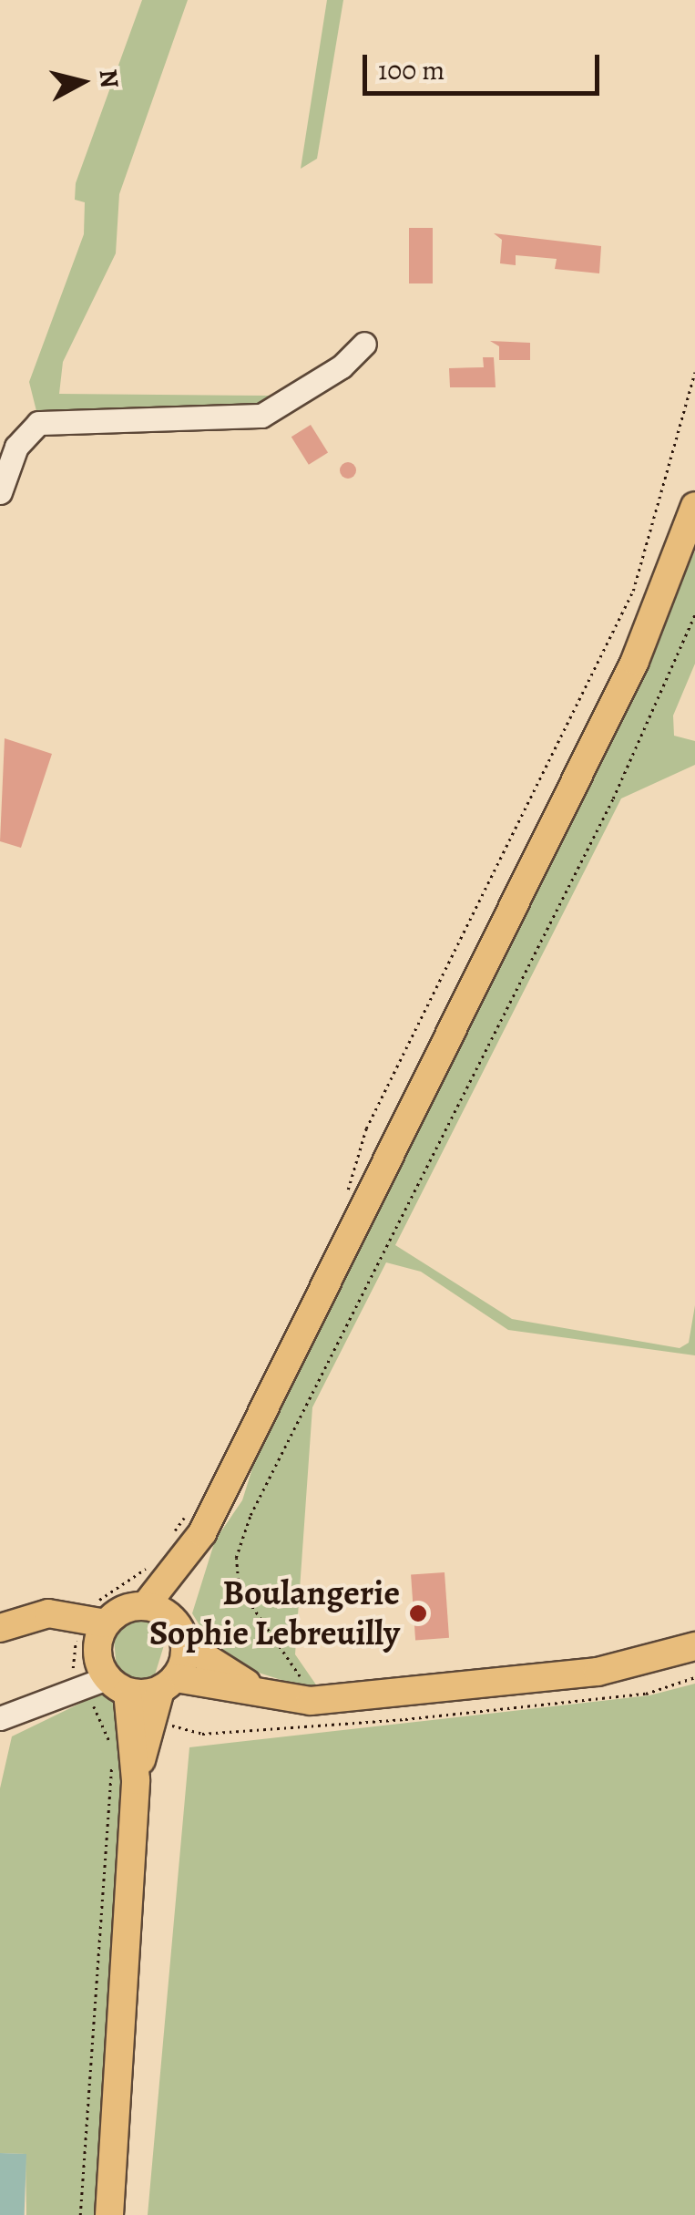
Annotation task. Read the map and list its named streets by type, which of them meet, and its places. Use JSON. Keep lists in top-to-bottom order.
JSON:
{
  "places": ["Boulangerie Sophie Lebreuilly"],
  "scale_bar": "100 m",
  "north": "right"
}
